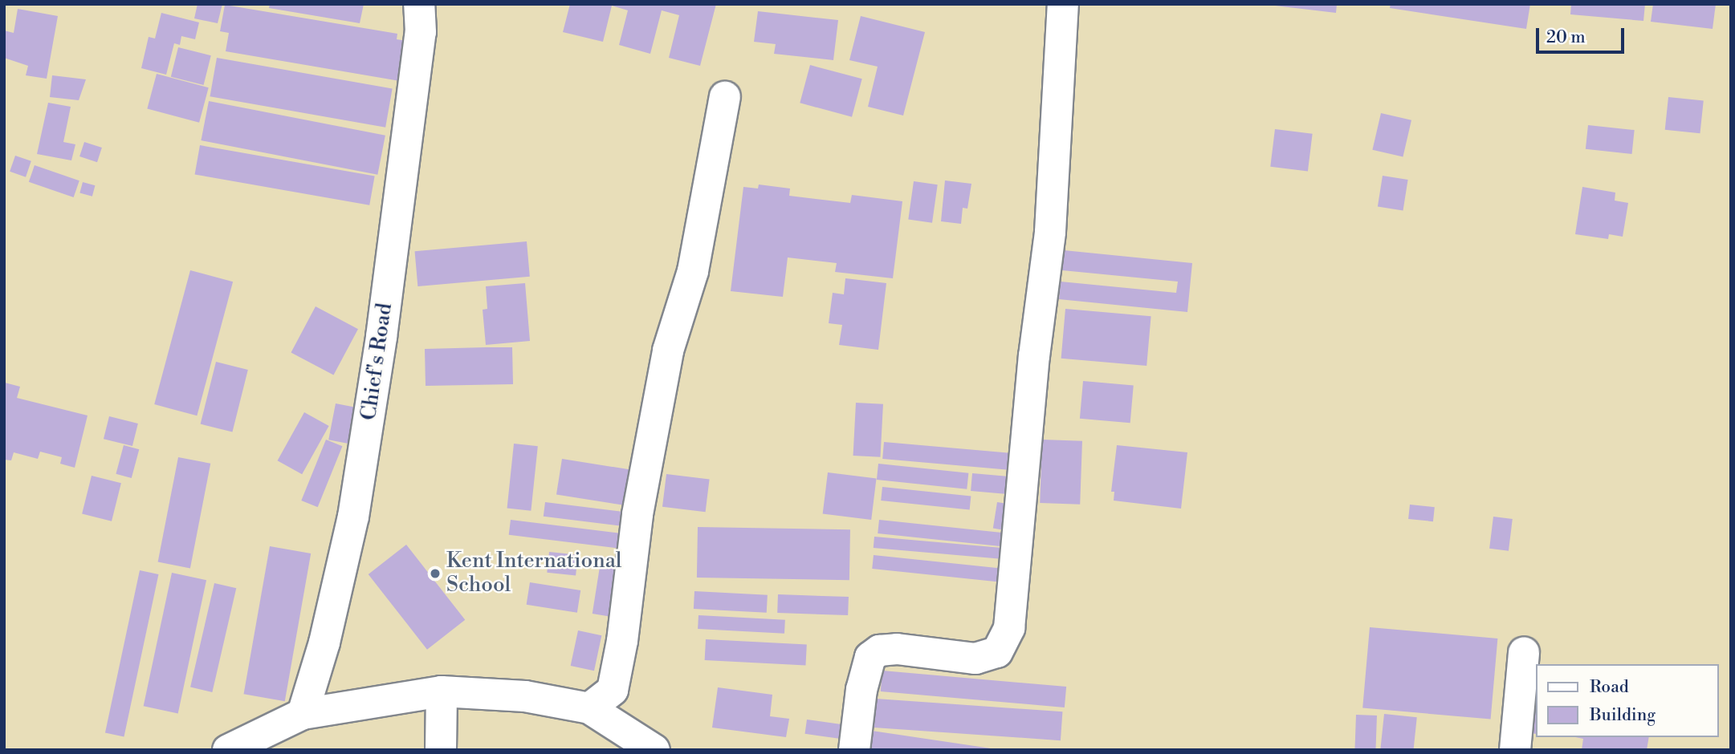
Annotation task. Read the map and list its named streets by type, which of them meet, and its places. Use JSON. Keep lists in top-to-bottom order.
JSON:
{
  "streets": {
    "street": ["Chief's Road"]
  },
  "places": ["Kent International School"],
  "legend": ["Road", "Building"],
  "scale_bar": "20 m"
}
